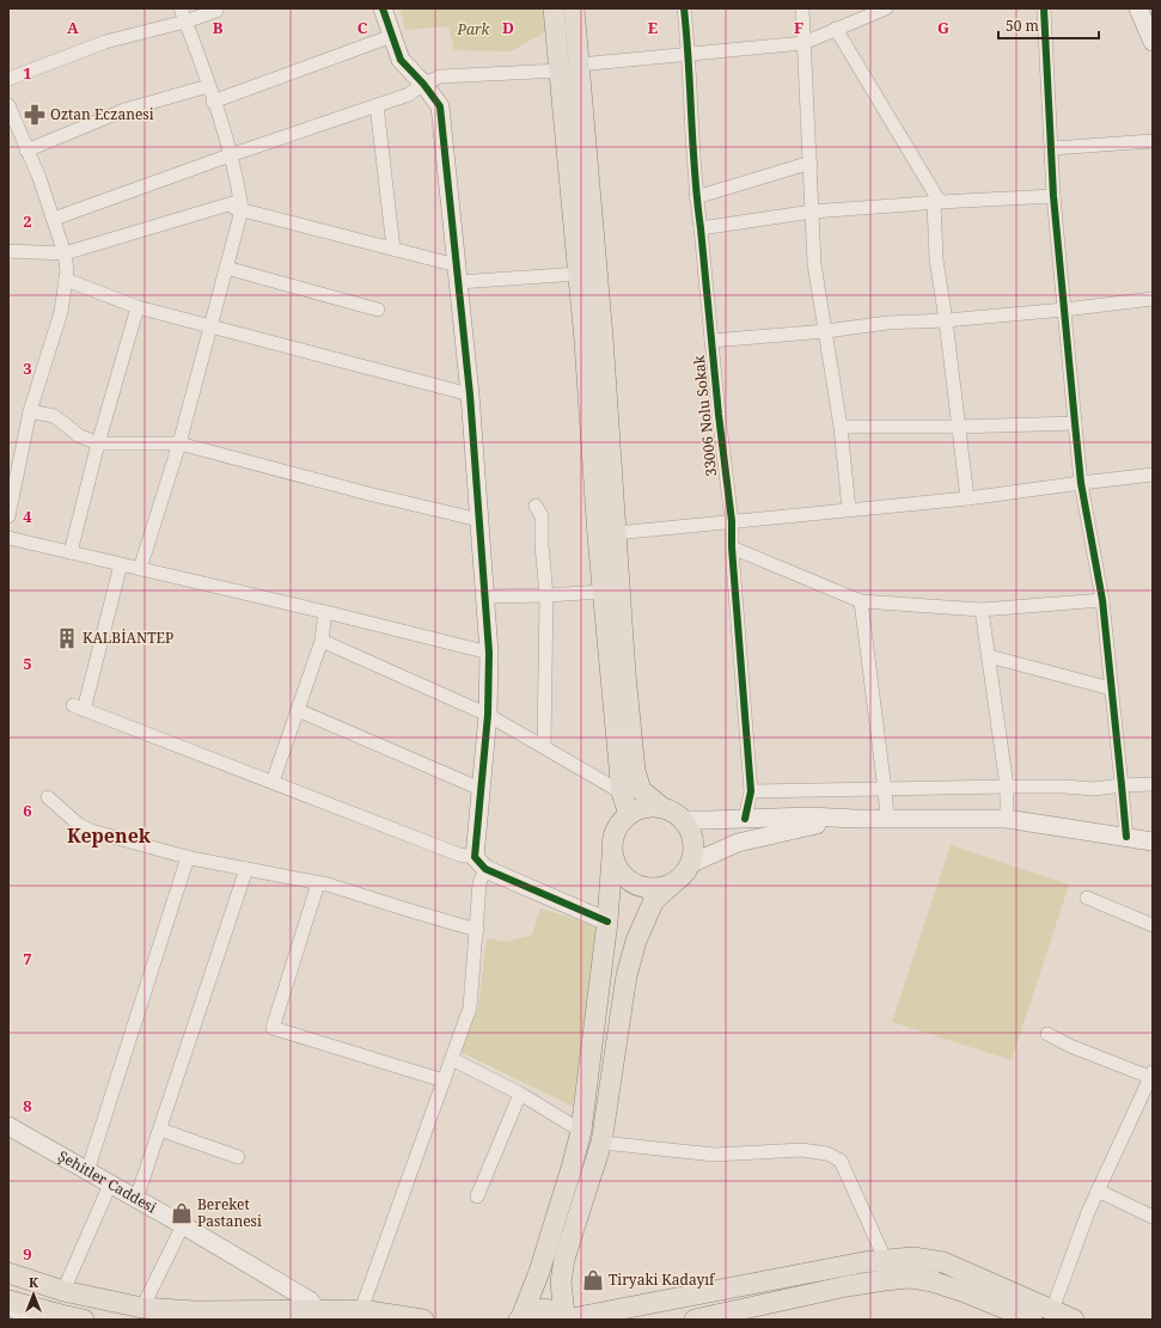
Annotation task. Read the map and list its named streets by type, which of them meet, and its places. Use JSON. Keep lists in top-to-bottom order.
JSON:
{
  "streets": {
    "street": ["33006 Nolu Sokak", "Şehitler Caddesi"]
  },
  "districts": ["Kepenek"],
  "parks": ["Park"],
  "places": {
    "pharmacy": ["Oztan Eczanesi"],
    "building": ["KALBİANTEP"],
    "shop": ["Bereket Pastanesi", "Tiryaki Kadayıf"]
  },
  "scale_bar": "50 m",
  "north": "top",
  "grid": {
    "columns": [
      "A",
      "B",
      "C",
      "D",
      "E",
      "F",
      "G"
    ],
    "rows": [
      "1",
      "2",
      "3",
      "4",
      "5",
      "6",
      "7",
      "8",
      "9"
    ]
  }
}
